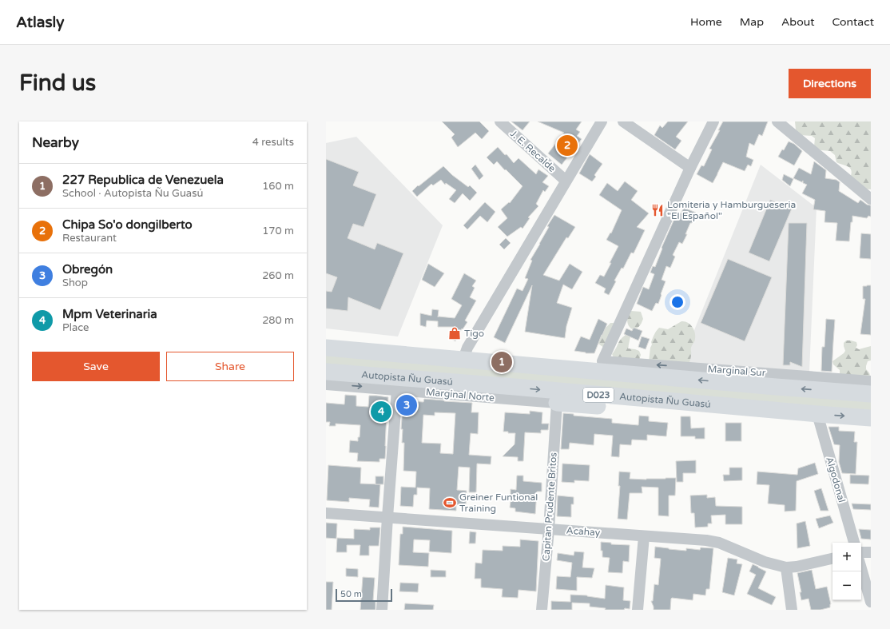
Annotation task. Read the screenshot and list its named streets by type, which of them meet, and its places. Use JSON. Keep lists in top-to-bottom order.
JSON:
{
  "streets": {
    "highway": ["Autopista Ñu Guasú", "D023"],
    "street": [
      "J. E. Recalde",
      "Marginal Sur",
      "Marginal Norte",
      "Algodonal",
      "Capitan Prudente Britos",
      "Acahay"
    ]
  },
  "crossings": [
    ["Autopista Ñu Guasú", "Algodonal"],
    ["Marginal Norte", "Capitan Prudente Britos"],
    ["Capitan Prudente Britos", "Acahay"]
  ],
  "one_way": ["Marginal Sur"],
  "places": {
    "restaurant": ["Lomiteria y Hamburgueseria \"El Español\""],
    "shop": ["Tigo"],
    "sports": ["Greiner Funtional Training"]
  },
  "scale_bar": "50 m",
  "page": {
    "header": "Atlasly",
    "nav": [
      "Home",
      "Map",
      "About",
      "Contact"
    ],
    "buttons": [
      "Directions",
      ["Save", "Share"]
    ],
    "title": "Find us",
    "heading": ["Nearby", "4 results"],
    "pins": [
      "2",
      "1",
      "3",
      "4"
    ],
    "list": [
      {
        "mark": "1",
        "name": "227 Republica de Venezuela",
        "note": "School · Autopista Ñu Guasú",
        "value": "160 m"
      },
      {
        "mark": "2",
        "name": "Chipa So'o dongilberto",
        "note": "Restaurant",
        "value": "170 m"
      },
      {
        "mark": "3",
        "name": "Obregón",
        "note": "Shop",
        "value": "260 m"
      },
      {
        "mark": "4",
        "name": "Mpm Veterinaria",
        "note": "Place",
        "value": "280 m"
      }
    ],
    "map_buttons": ["+", "−"],
    "scale": "50 m"
  }
}
